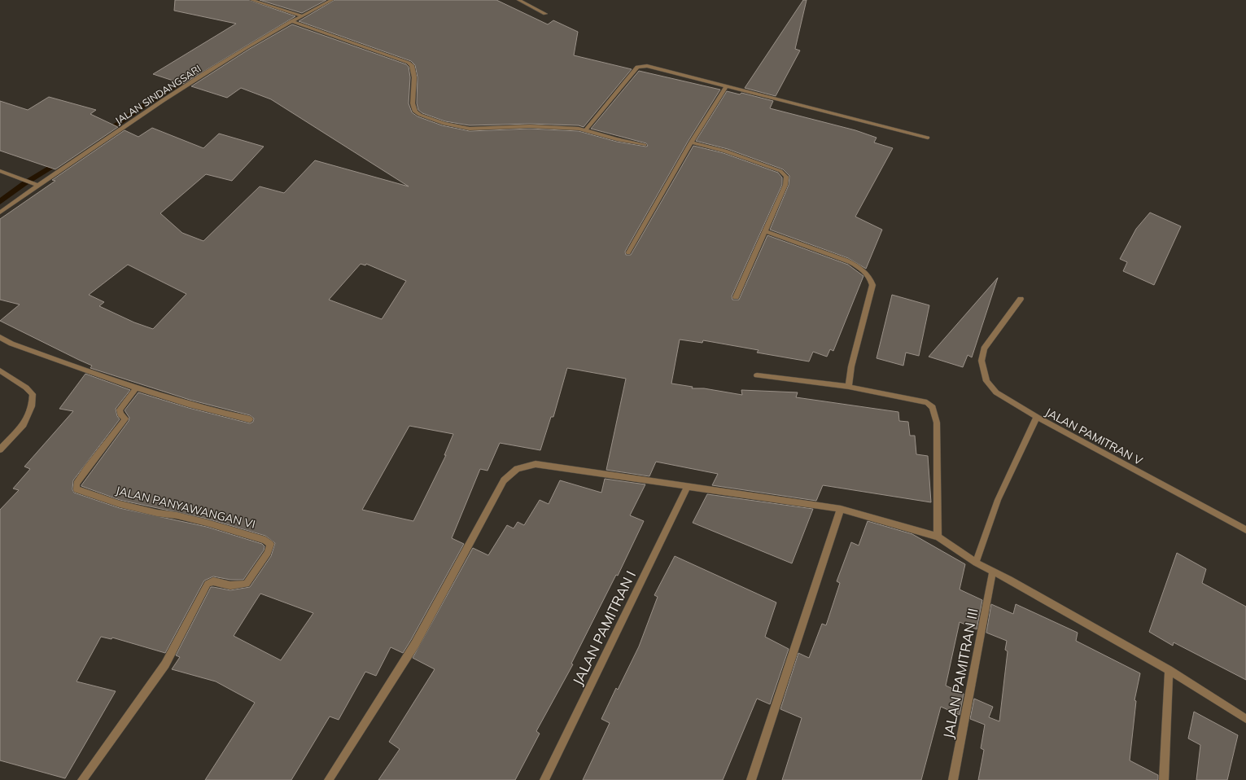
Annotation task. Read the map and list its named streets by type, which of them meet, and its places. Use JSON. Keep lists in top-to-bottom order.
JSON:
{
  "streets": {
    "street": [
      "JALAN SINDANGSARI",
      "JALAN PAMITRAN V",
      "JALAN PANYAWANGAN VI",
      "JALAN PAMITRAN I",
      "JALAN PAMITRAN III"
    ]
  }
}
